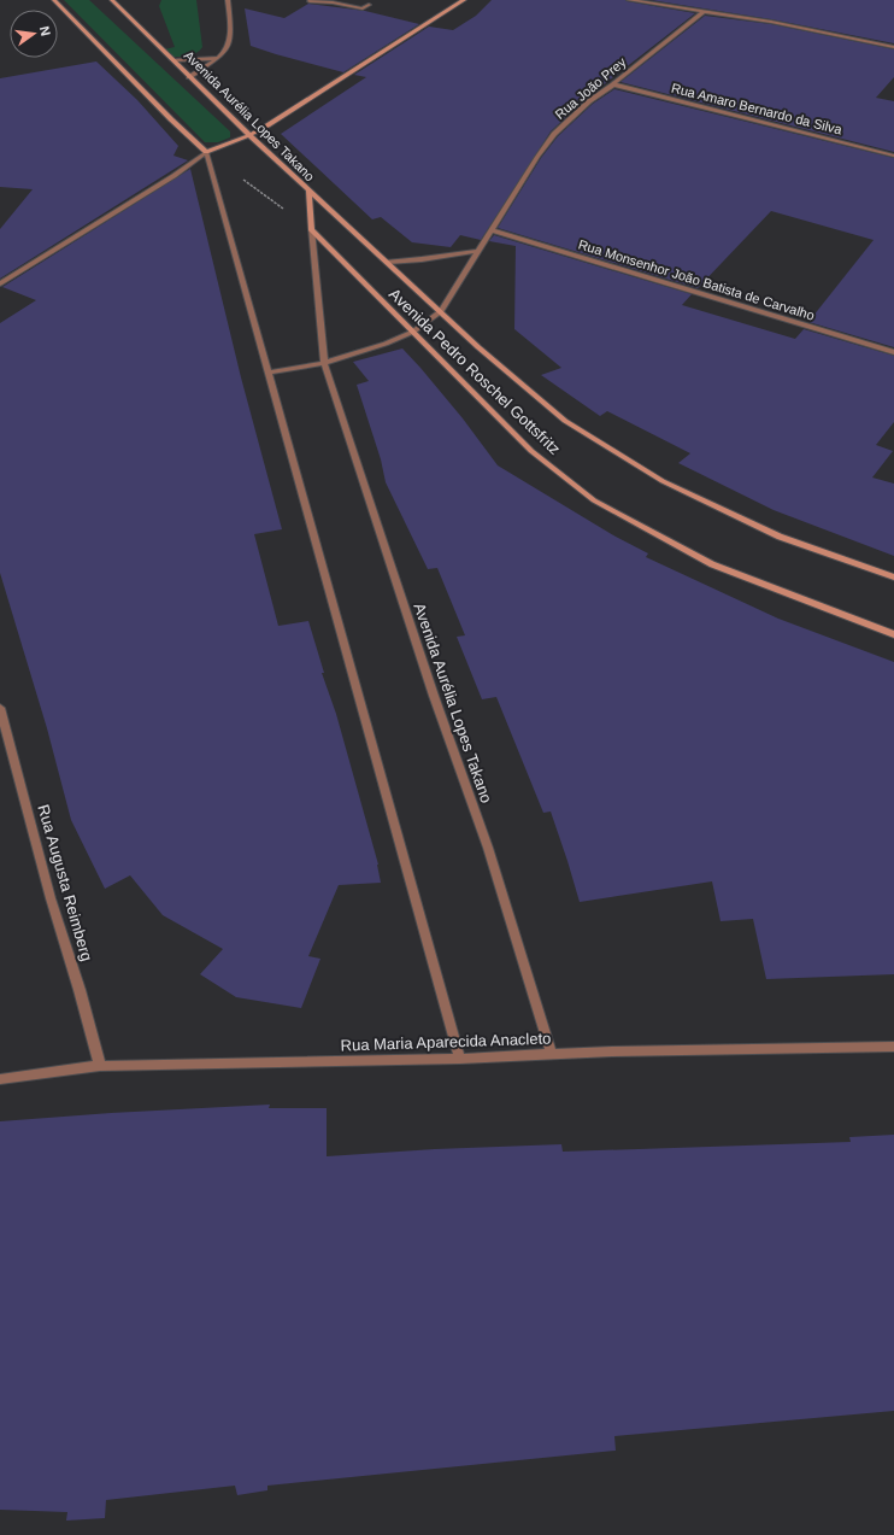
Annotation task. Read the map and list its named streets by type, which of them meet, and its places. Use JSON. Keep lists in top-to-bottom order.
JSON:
{
  "streets": {
    "street": [
      "Rua João Prey",
      "Rua Amaro Bernardo da Silva",
      "Avenida Aurélia Lopes Takano",
      "Rua Monsenhor João Batista de Carvalho",
      "Avenida Pedro Roschel Gottsfritz",
      "Rua Augusta Reimberg",
      "Rua Maria Aparecida Anacleto"
    ]
  },
  "crossings": [
    ["Rua João Prey", "Rua Amaro Bernardo da Silva"],
    ["Rua João Prey", "Avenida Aurélia Lopes Takano"],
    ["Rua João Prey", "Rua Monsenhor João Batista de Carvalho"],
    ["Rua João Prey", "Avenida Pedro Roschel Gottsfritz"],
    ["Avenida Aurélia Lopes Takano", "Avenida Pedro Roschel Gottsfritz"],
    ["Avenida Aurélia Lopes Takano", "Rua Maria Aparecida Anacleto"],
    ["Rua Augusta Reimberg", "Rua Maria Aparecida Anacleto"]
  ],
  "north": "right"
}
